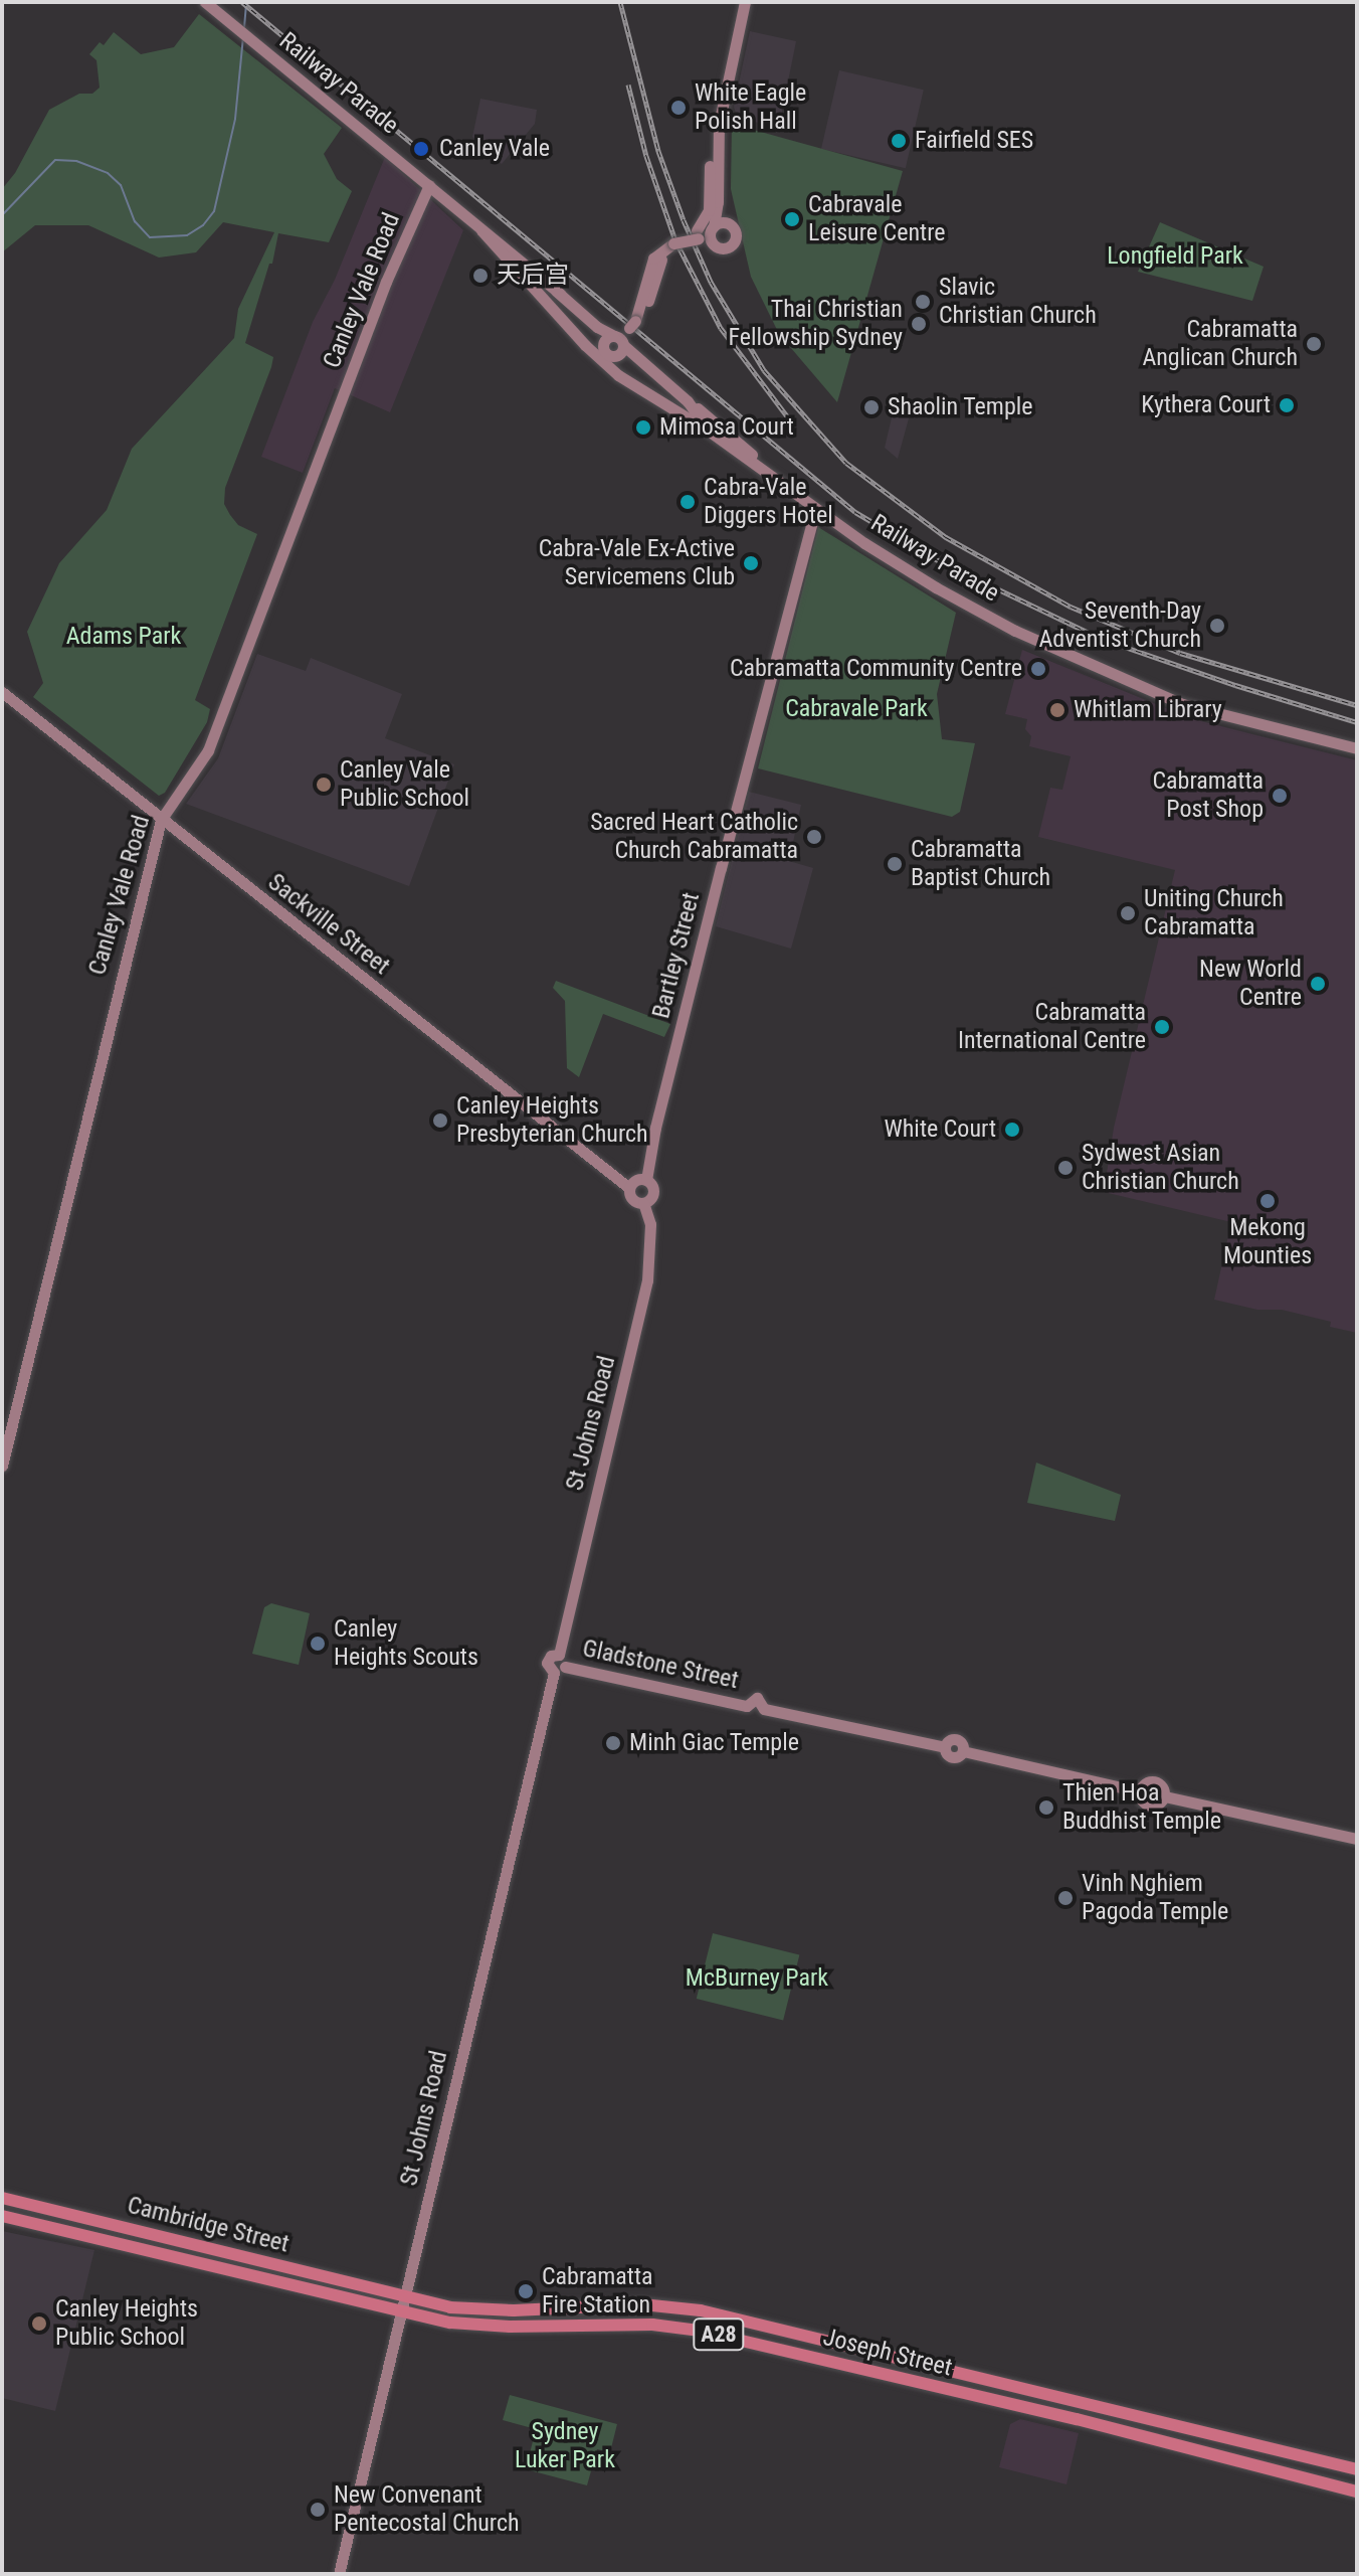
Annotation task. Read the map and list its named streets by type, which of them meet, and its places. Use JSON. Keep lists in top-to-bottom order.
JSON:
{
  "streets": {
    "highway": ["Cambridge Street", "A28", "Joseph Street"],
    "main road": [
      "Railway Parade",
      "Canley Vale Road",
      "Sackville Street",
      "Bartley Street",
      "St Johns Road",
      "Gladstone Street"
    ]
  },
  "crossings": [
    ["Railway Parade", "Canley Vale Road"],
    ["Railway Parade", "Bartley Street"],
    ["Canley Vale Road", "Sackville Street"],
    ["Sackville Street", "Bartley Street"],
    ["Sackville Street", "St Johns Road"],
    ["Bartley Street", "St Johns Road"],
    ["St Johns Road", "Gladstone Street"],
    ["St Johns Road", "Cambridge Street"],
    ["St Johns Road", "Joseph Street"],
    ["Cambridge Street", "Joseph Street"]
  ],
  "parks": [
    "Longfield Park",
    "Adams Park",
    "Cabravale Park",
    "McBurney Park",
    "Sydney Luker Park"
  ],
  "places": [
    "White Eagle Polish Hall",
    "Fairfield SES",
    "Canley Vale",
    "Cabravale Leisure Centre",
    "天后宫",
    "Slavic Christian Church",
    "Thai Christian Fellowship Sydney",
    "Cabramatta Anglican Church",
    "Kythera Court",
    "Shaolin Temple",
    "Mimosa Court",
    "Cabra-Vale Diggers Hotel",
    "Cabra-Vale Ex-Active Servicemens Club",
    "Seventh-Day Adventist Church",
    "Cabramatta Community Centre",
    "Whitlam Library",
    "Canley Vale Public School",
    "Cabramatta Post Shop",
    "Sacred Heart Catholic Church Cabramatta",
    "Cabramatta Baptist Church",
    "Uniting Church Cabramatta",
    "New World Centre",
    "Cabramatta International Centre",
    "Canley Heights Presbyterian Church",
    "White Court",
    "Sydwest Asian Christian Church",
    "Mekong Mounties",
    "Canley Heights Scouts",
    "Minh Giac Temple",
    "Thien Hoa Buddhist Temple",
    "Vinh Nghiem Pagoda Temple",
    "Cabramatta Fire Station",
    "Canley Heights Public School",
    "New Convenant Pentecostal Church"
  ]
}
